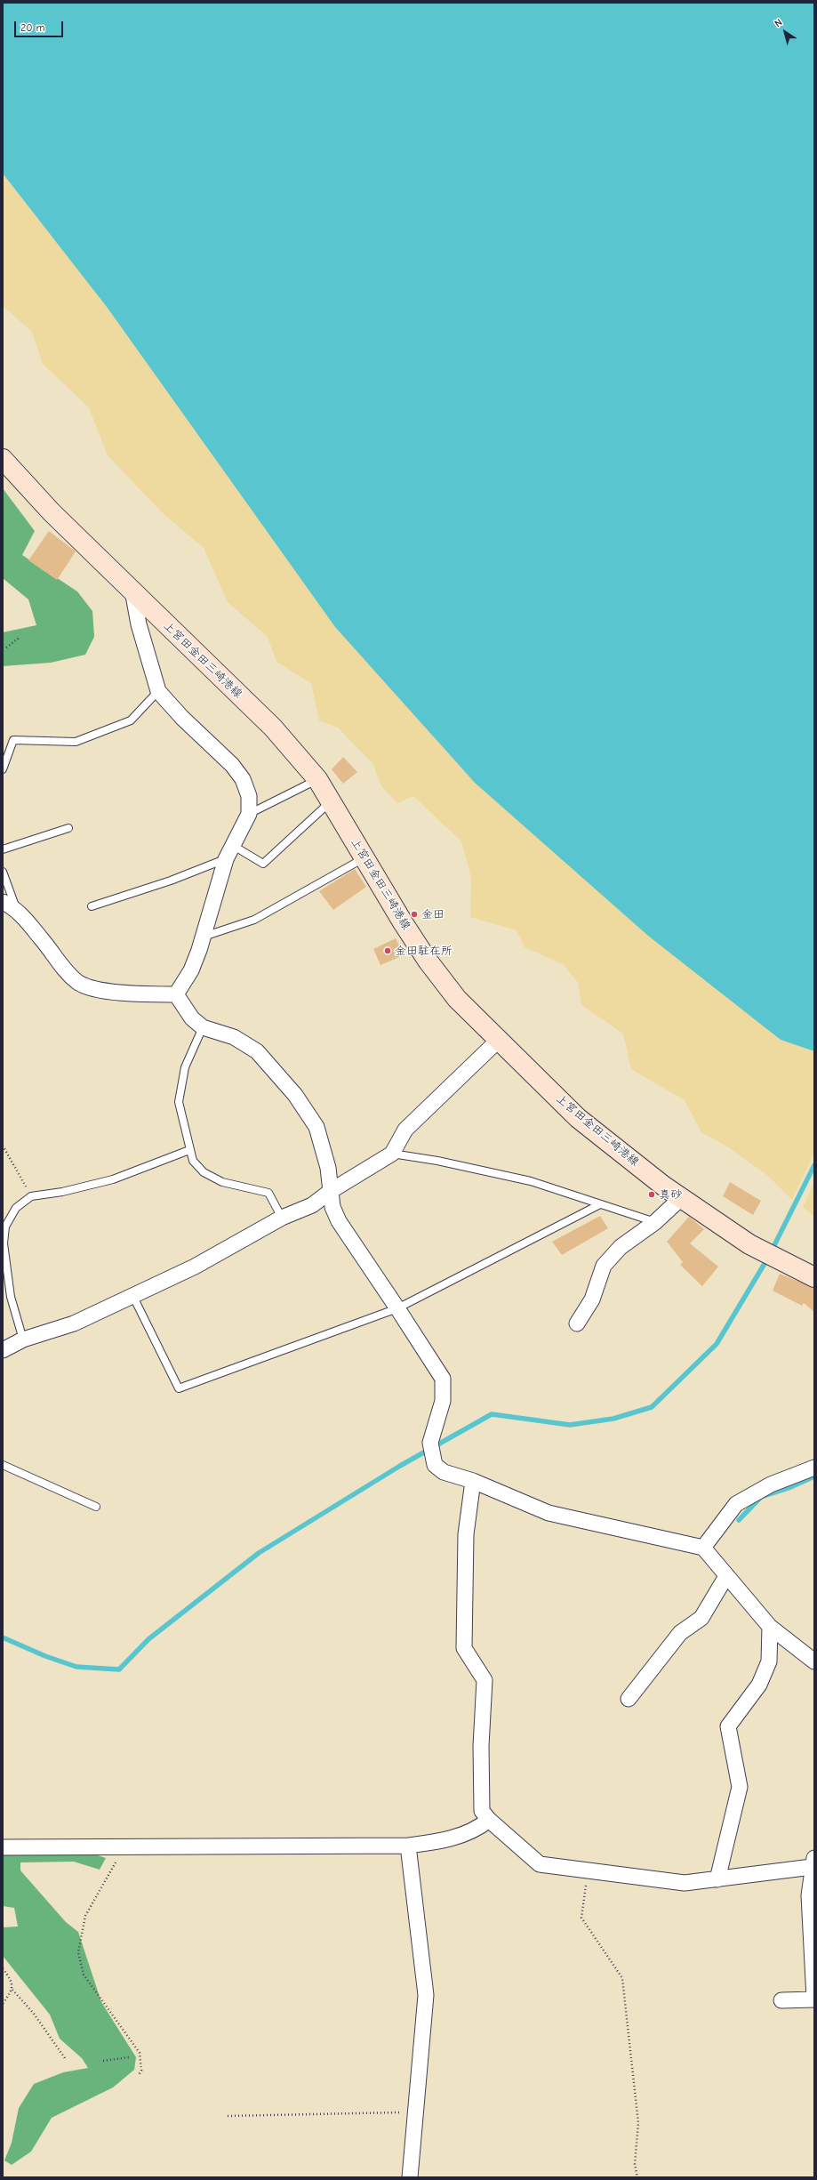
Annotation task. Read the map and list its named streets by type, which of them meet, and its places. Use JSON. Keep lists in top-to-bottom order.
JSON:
{
  "streets": {
    "main road": ["上宮田金田三崎港線"]
  },
  "places": ["金田", "金田駐在所", "真砂"],
  "scale_bar": "20 m",
  "north": "top left"
}
